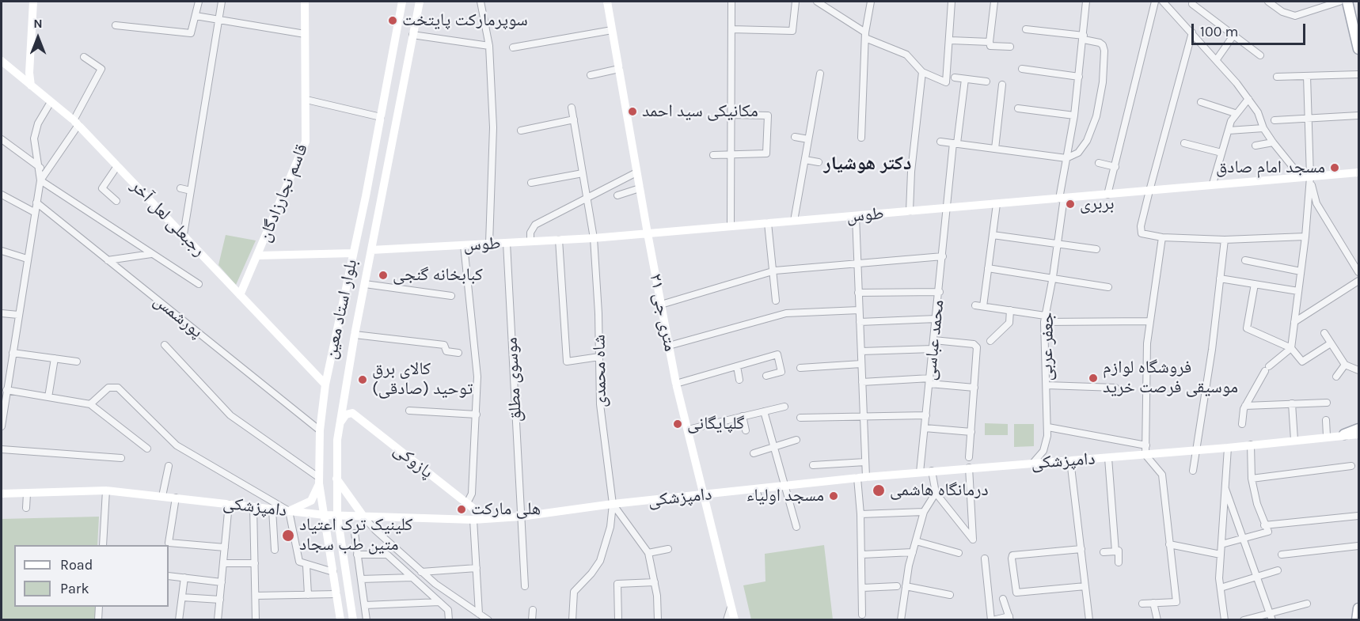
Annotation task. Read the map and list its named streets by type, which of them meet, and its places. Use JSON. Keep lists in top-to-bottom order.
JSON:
{
  "streets": {
    "main road": [
      "قاسم نجارزادگان",
      "طوس",
      "رجبعلی لعل آخر",
      "بلوار استاد معین",
      "۲۱ متری جی",
      "پازوکی",
      "دامپزشکی"
    ],
    "street": [
      "پورشمس",
      "محمد عباسی",
      "جعفر عربی",
      "شاه محمدی",
      "موسوی مطلق"
    ]
  },
  "crossings": [
    ["قاسم نجارزادگان", "رجبعلی لعل آخر"],
    ["طوس", "بلوار استاد معین"],
    ["طوس", "۲۱ متری جی"],
    ["طوس", "محمد عباسی"],
    ["طوس", "جعفر عربی"],
    ["طوس", "شاه محمدی"],
    ["طوس", "موسوی مطلق"],
    ["رجبعلی لعل آخر", "بلوار استاد معین"],
    ["بلوار استاد معین", "پورشمس"],
    ["بلوار استاد معین", "پازوکی"],
    ["بلوار استاد معین", "دامپزشکی"],
    ["۲۱ متری جی", "دامپزشکی"],
    ["محمد عباسی", "دامپزشکی"],
    ["جعفر عربی", "دامپزشکی"],
    ["شاه محمدی", "دامپزشکی"],
    ["موسوی مطلق", "دامپزشکی"],
    ["پازوکی", "دامپزشکی"]
  ],
  "districts": ["دکتر هوشیار"],
  "places": [
    "سوپرمارکت پایتخت",
    "مکانیکی سید احمد",
    "مسجد امام صادق",
    "بربری",
    "کبابخانه گنجی",
    "فروشگاه لوازم موسیقی فرصت خرید",
    "کالای برق توحید (صادقی)",
    "گلپایگانی",
    "درمانگاه هاشمی",
    "مسجد اولیاء",
    "هلی مارکت",
    "کلینیک ترک اعتیاد متین طب سجاد"
  ],
  "legend": ["Road", "Park"],
  "scale_bar": "100 m",
  "north": "top"
}
